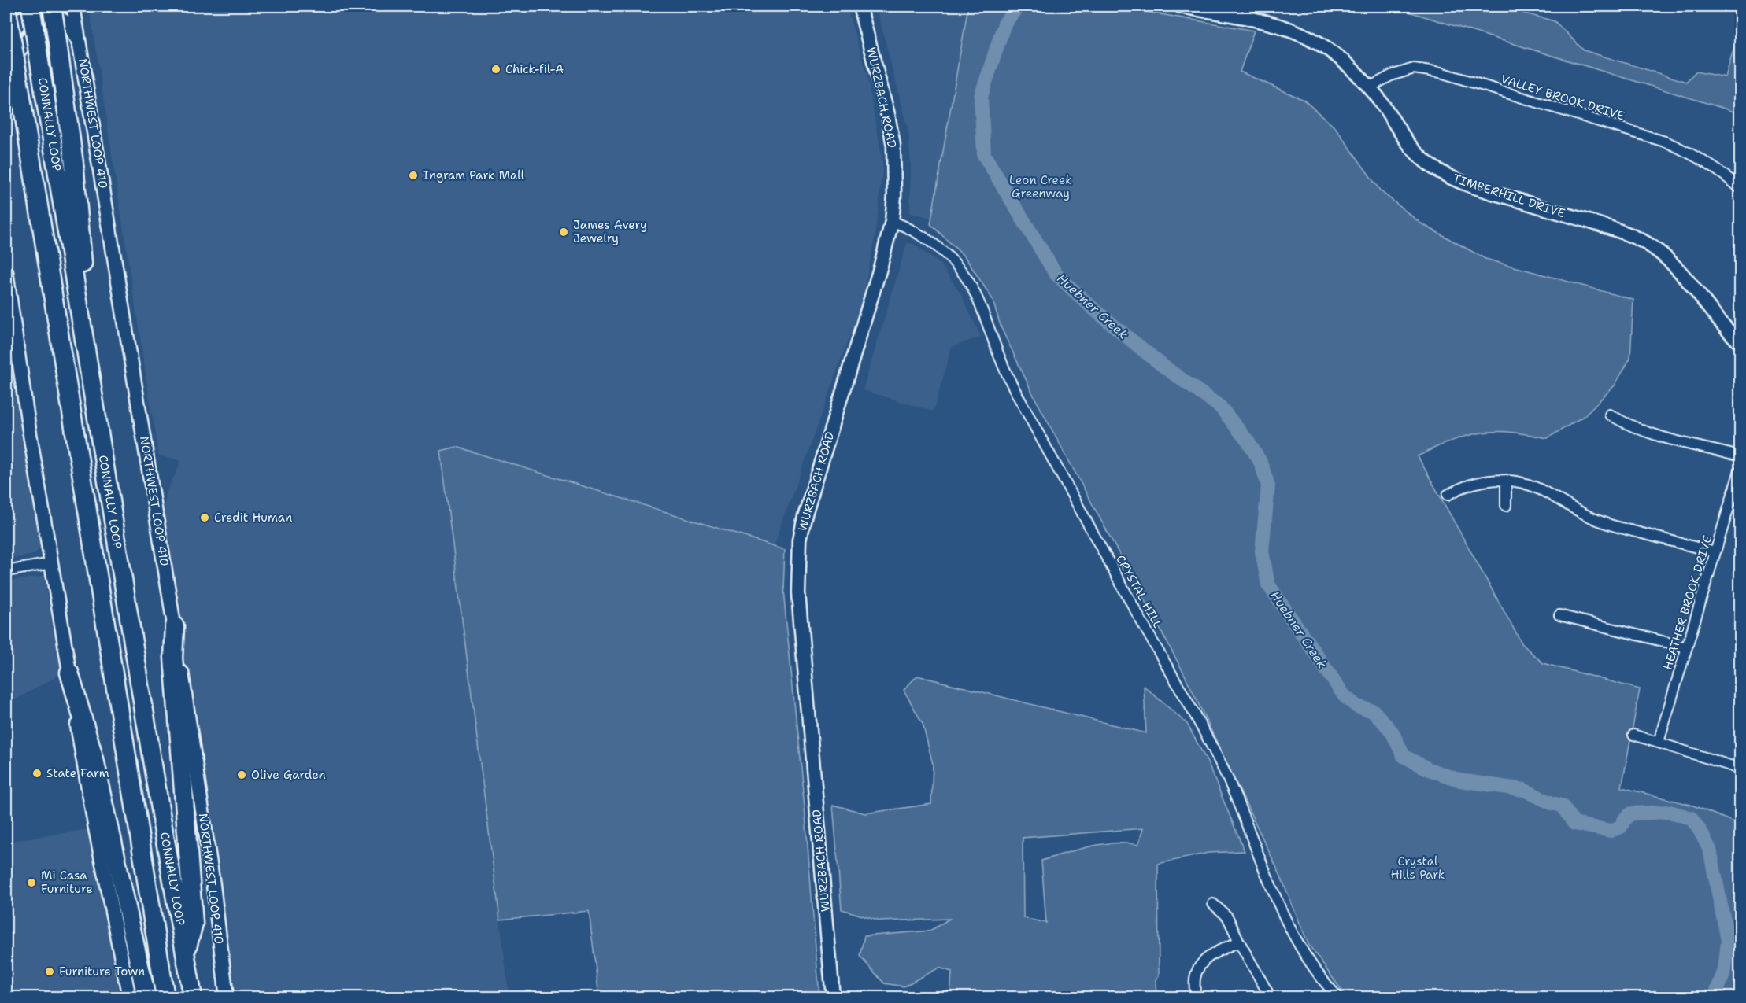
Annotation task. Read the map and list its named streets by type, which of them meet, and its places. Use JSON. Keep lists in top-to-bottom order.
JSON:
{
  "streets": {
    "highway": ["CONNALLY LOOP"],
    "main road": ["WURZBACH ROAD", "NORTHWEST LOOP 410", "TIMBERHILL DRIVE"],
    "street": ["VALLEY BROOK DRIVE", "CRYSTAL HILL", "HEATHER BROOK DRIVE"]
  },
  "crossings": [
    ["WURZBACH ROAD", "CRYSTAL HILL"],
    ["VALLEY BROOK DRIVE", "TIMBERHILL DRIVE"]
  ],
  "water": ["Huebner Creek"],
  "parks": ["Leon Creek Greenway", "Crystal Hills Park"],
  "places": [
    "Chick-fil-A",
    "Ingram Park Mall",
    "James Avery Jewelry",
    "Credit Human",
    "State Farm",
    "Olive Garden",
    "Mi Casa Furniture",
    "Furniture Town"
  ]
}
